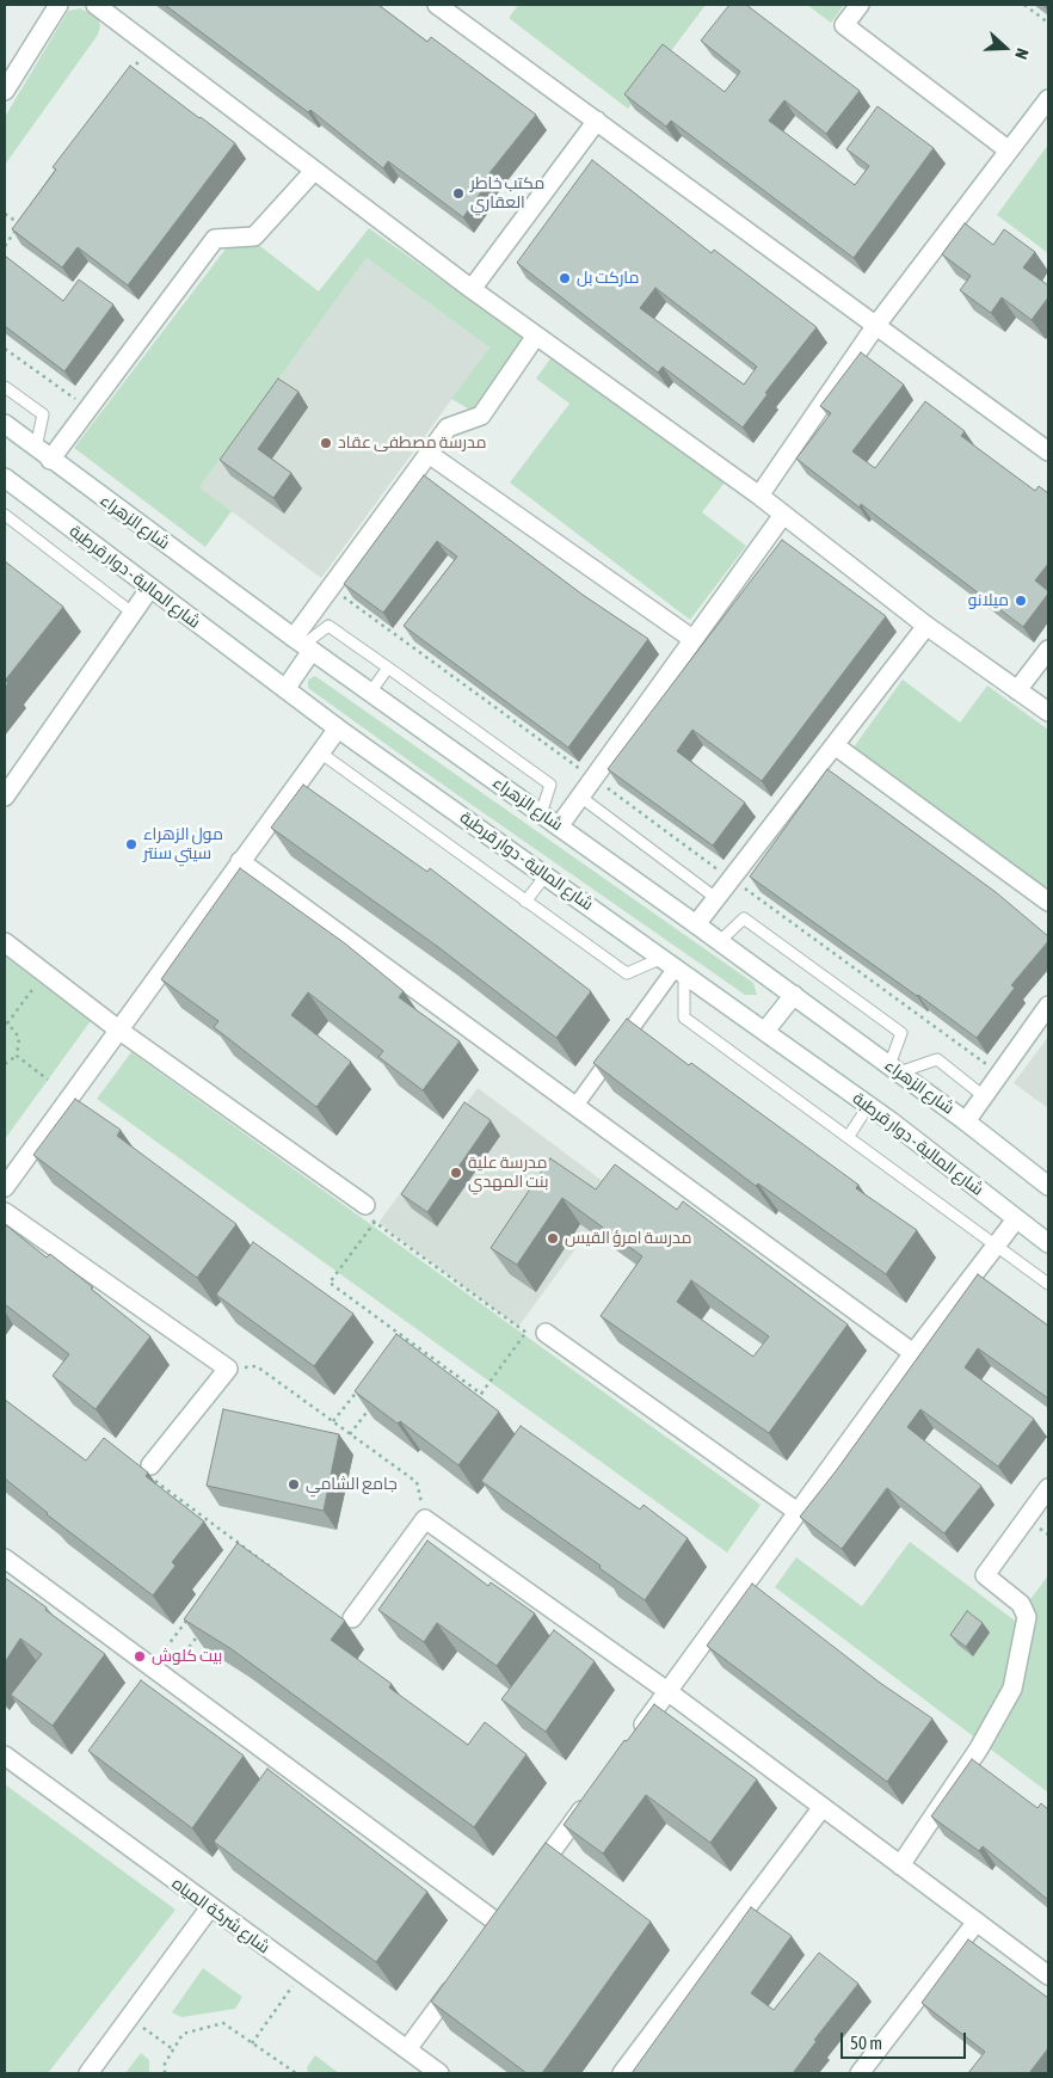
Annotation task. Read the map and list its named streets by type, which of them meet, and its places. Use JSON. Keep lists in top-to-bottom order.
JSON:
{
  "streets": {
    "street": ["شارع الزهراء", "شارع المالية - دوار قرطبة", "شارع شركة المياه"]
  },
  "places": [
    "مكتب خاطر العقاري",
    "ماركت بل",
    "مدرسة مصطفى عقاد",
    "ميلانو",
    "مول الزهراء سيتي سنتر",
    "مدرسة علية بنت المهدي",
    "مدرسة امرؤ القيس",
    "جامع الشامي",
    "بيت كلوش"
  ],
  "scale_bar": "50 m",
  "north": "right"
}
